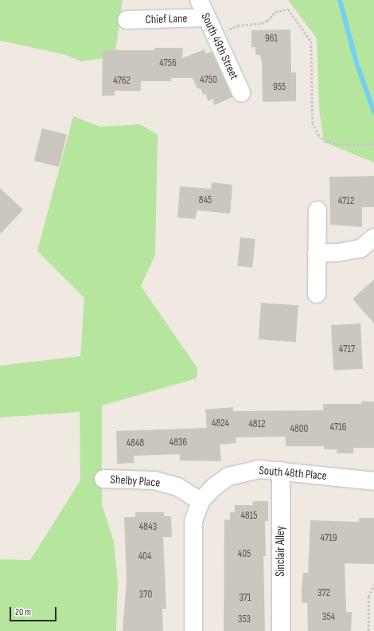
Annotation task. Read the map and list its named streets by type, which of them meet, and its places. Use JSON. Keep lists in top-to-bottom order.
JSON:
{
  "streets": {
    "street": [
      "Chief Lane",
      "South 49th Street",
      "South 48th Place",
      "Shelby Place",
      "Sinclair Alley"
    ]
  },
  "crossings": [
    ["Chief Lane", "South 49th Street"],
    ["South 48th Place", "Shelby Place"],
    ["South 48th Place", "Sinclair Alley"]
  ],
  "house_numbers": [
    "961",
    "4756",
    "4750",
    "4762",
    "955",
    "845",
    "4712",
    "4717",
    "4824",
    "4812",
    "4716",
    "4800",
    "4836",
    "4848",
    "4815",
    "4843",
    "4719",
    "405",
    "404",
    "372",
    "370",
    "371",
    "354",
    "353"
  ],
  "scale_bar": "20 m"
}
